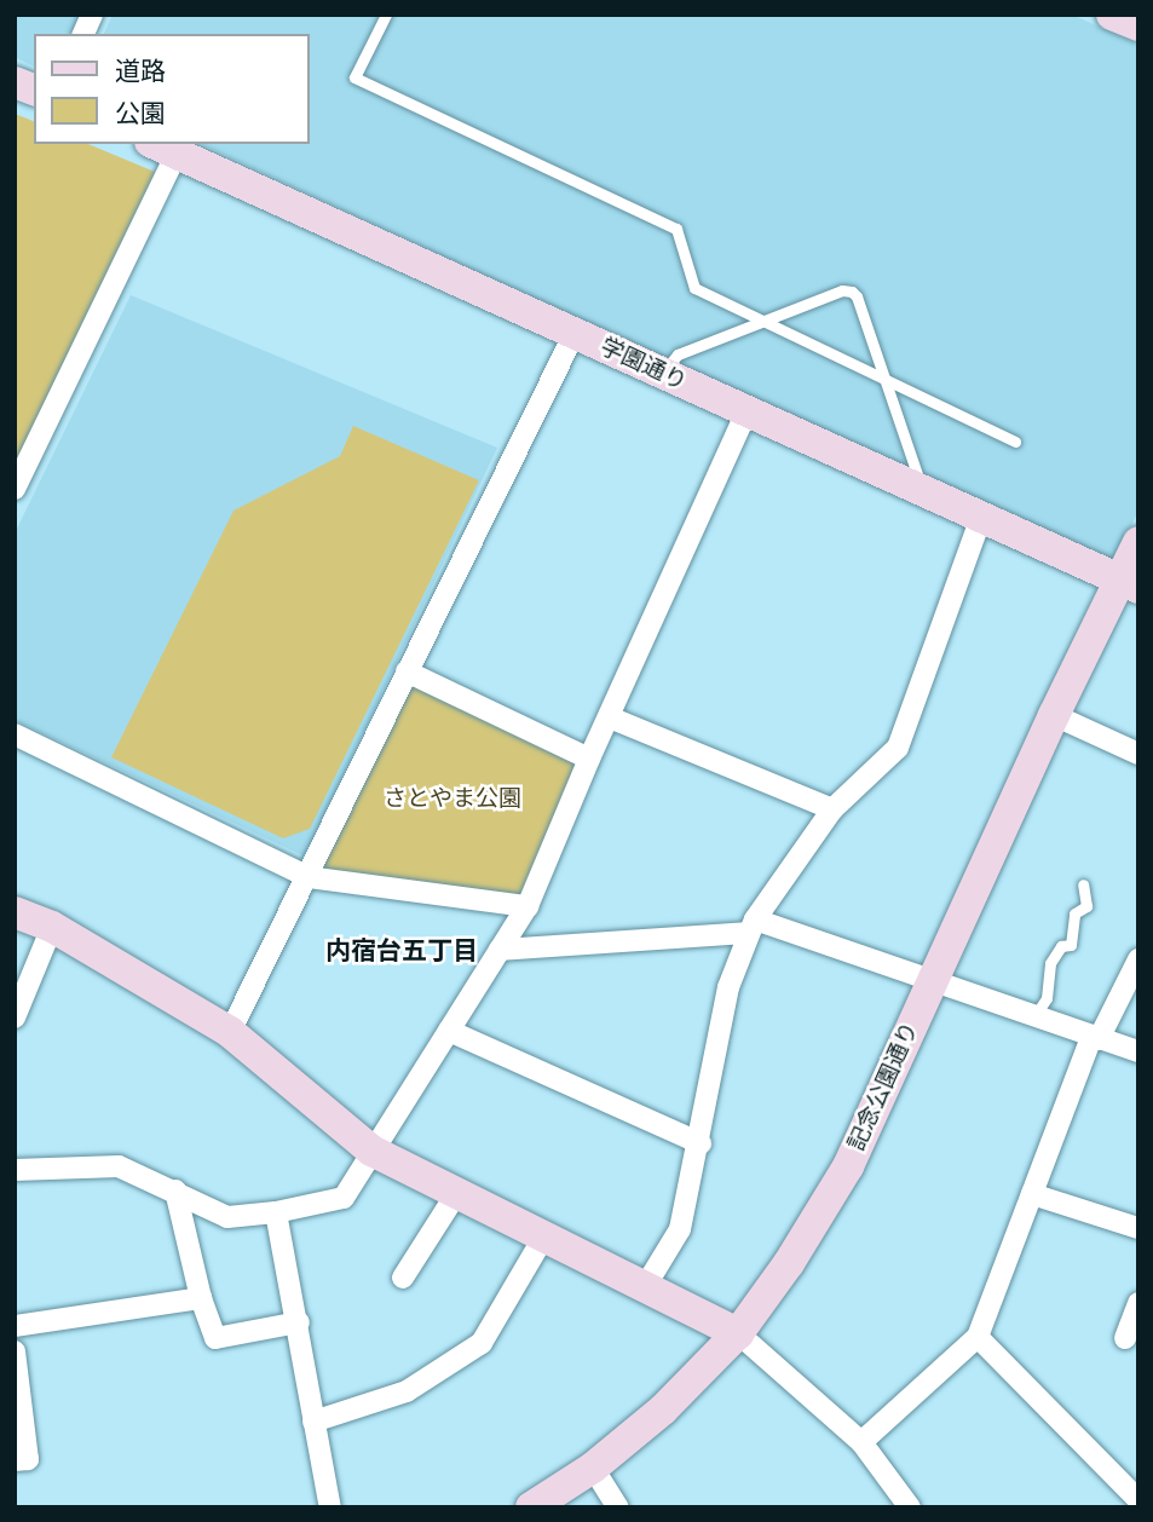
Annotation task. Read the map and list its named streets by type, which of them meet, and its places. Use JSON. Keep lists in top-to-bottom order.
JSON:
{
  "streets": {
    "street": ["学園通り", "記念公園通り"]
  },
  "crossings": [
    ["学園通り", "記念公園通り"]
  ],
  "districts": ["内宿台五丁目"],
  "parks": ["さとやま公園"],
  "legend": ["道路", "公園"]
}
